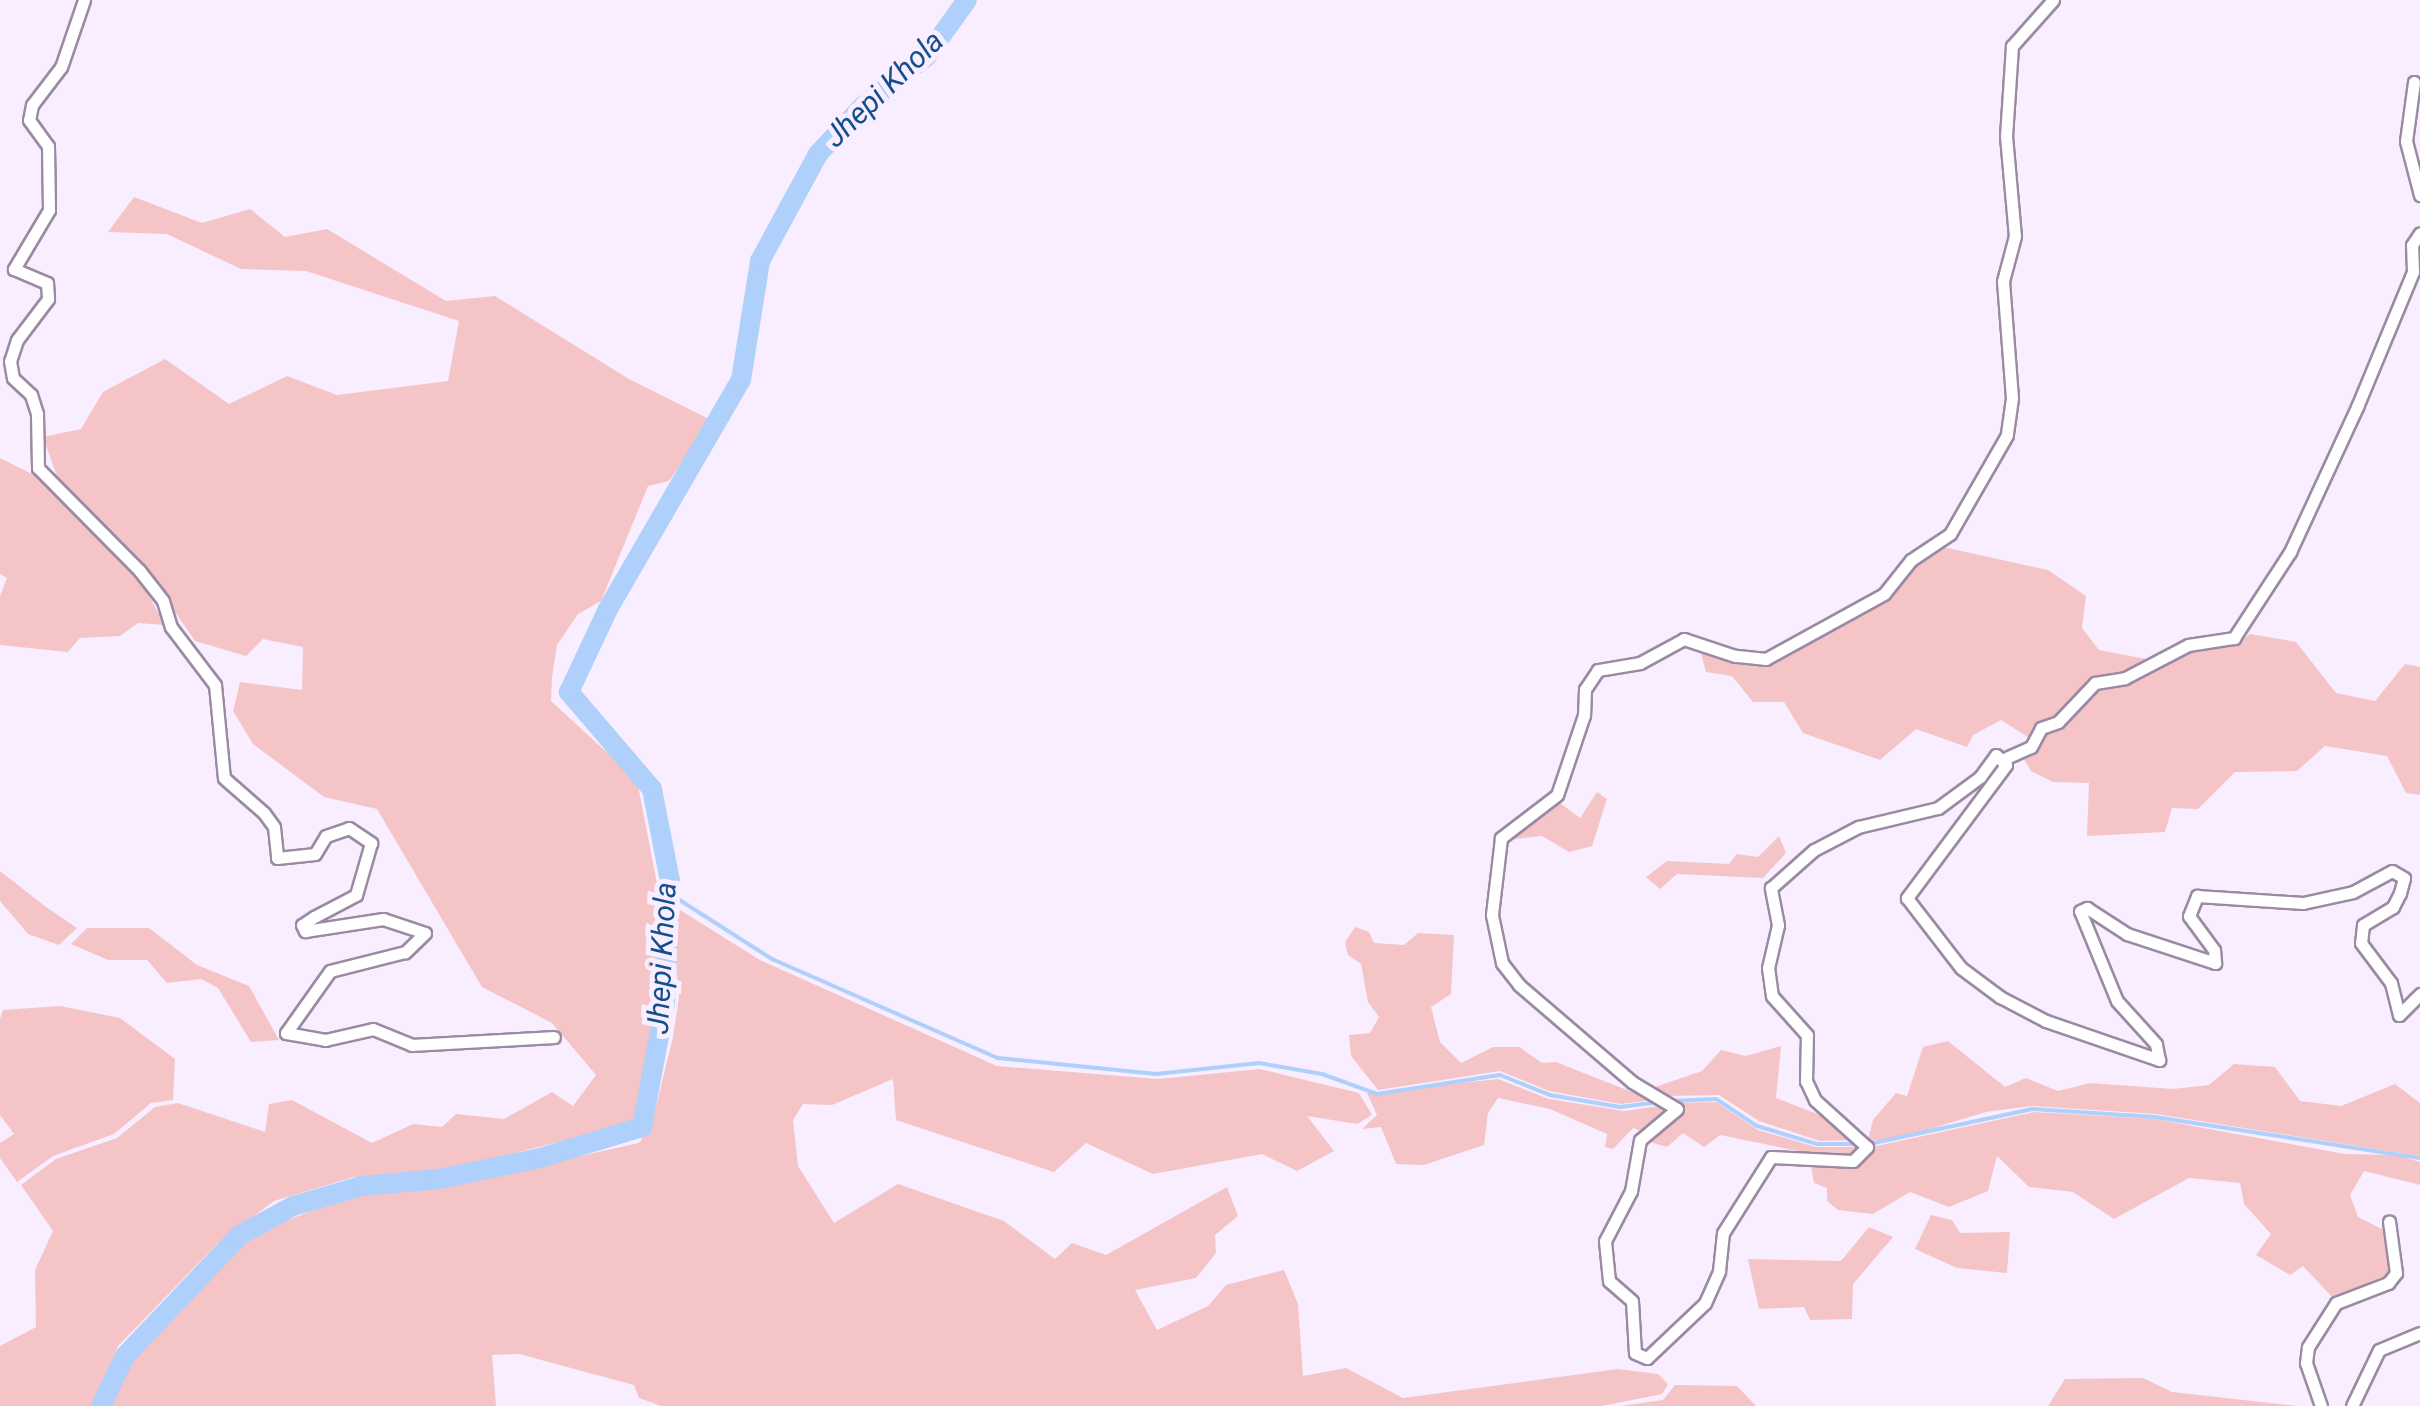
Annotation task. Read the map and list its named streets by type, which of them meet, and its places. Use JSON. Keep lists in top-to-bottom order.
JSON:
{
  "water": ["Jhepi Khola"]
}
